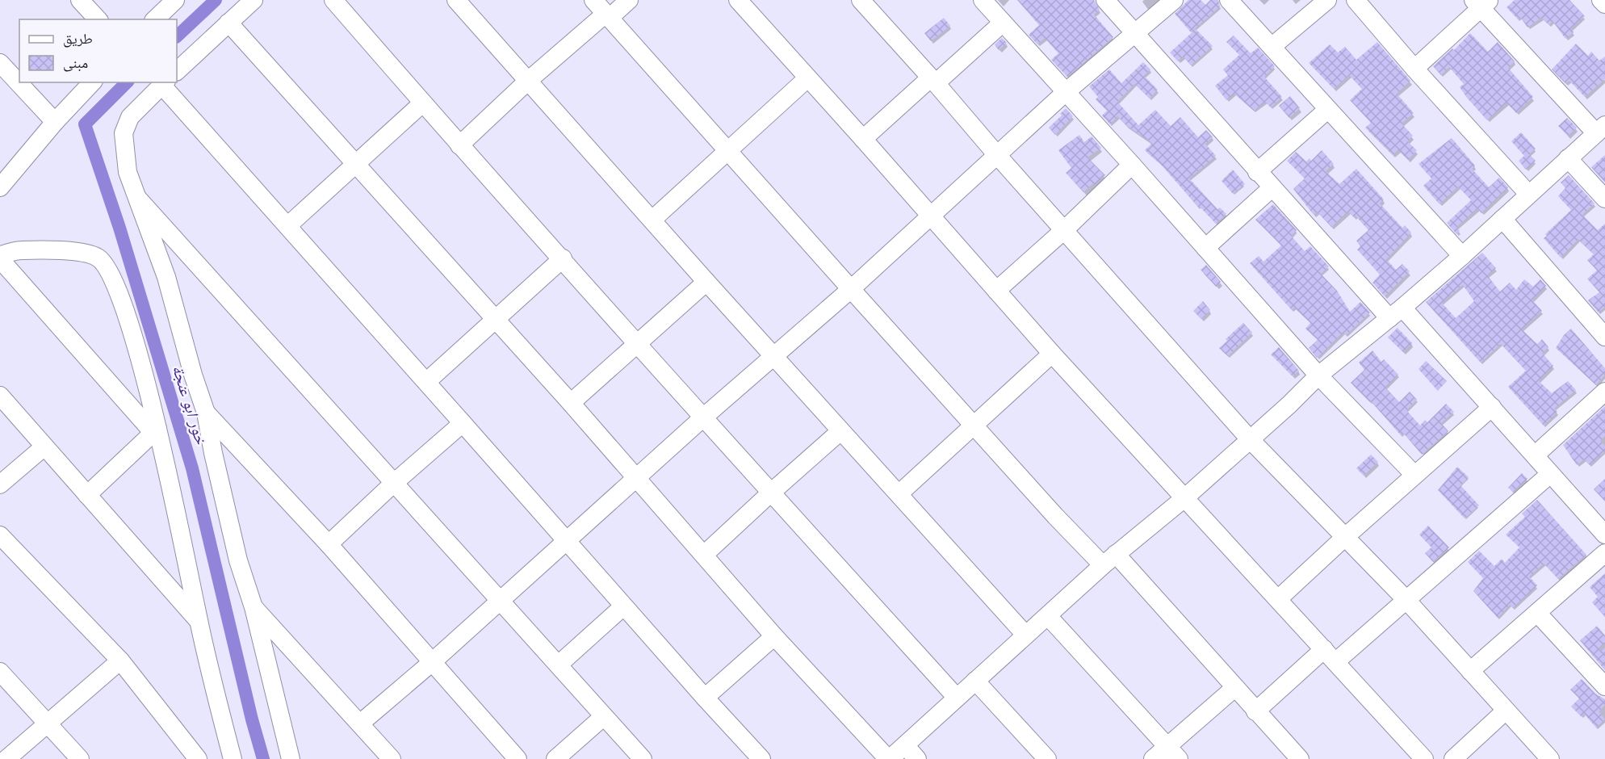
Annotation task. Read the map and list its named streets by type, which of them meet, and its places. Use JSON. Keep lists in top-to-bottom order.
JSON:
{
  "water": ["خور ابو عنجة"],
  "legend": ["طريق", "مبنى"]
}
